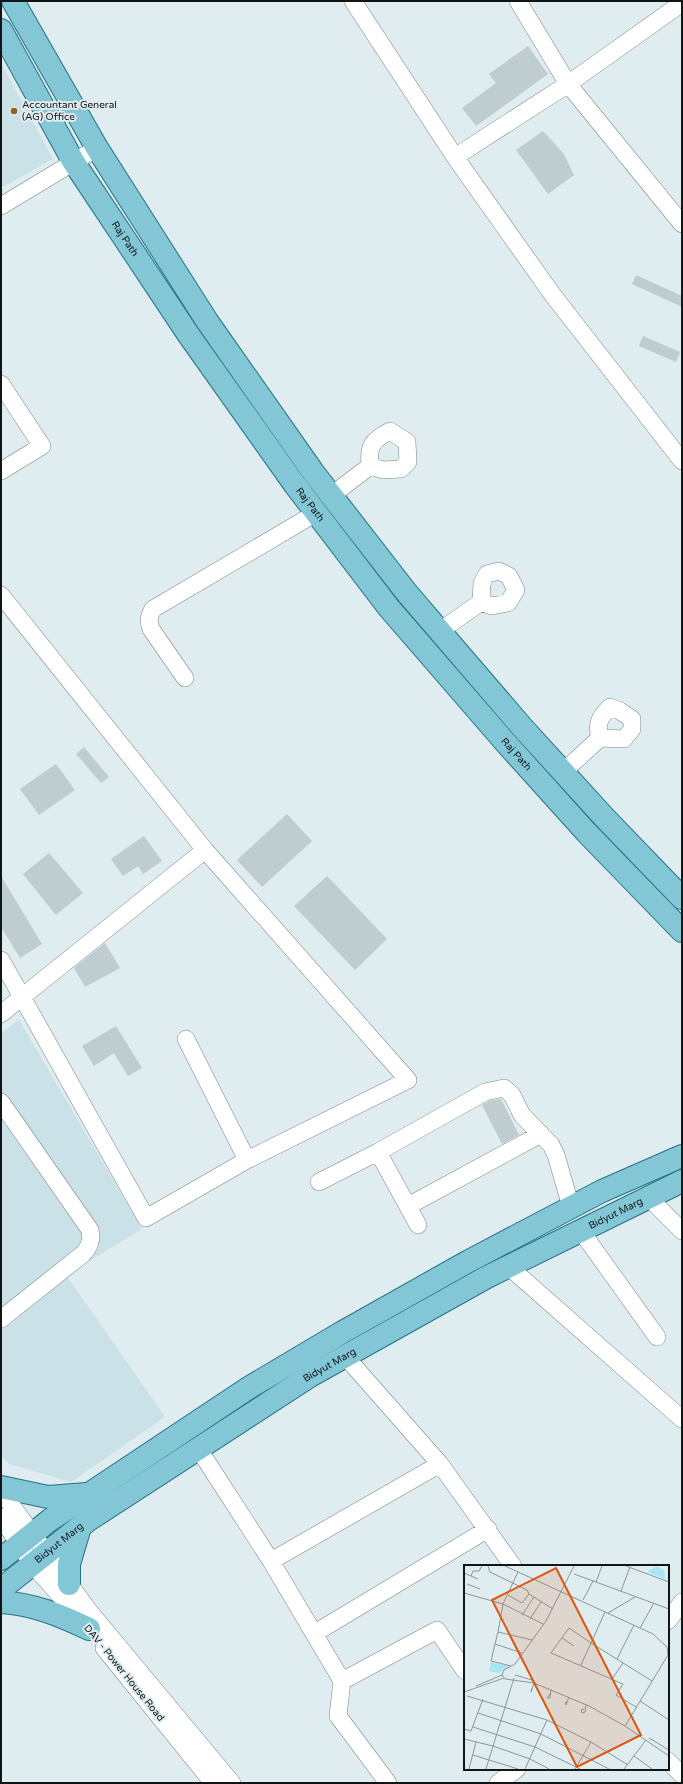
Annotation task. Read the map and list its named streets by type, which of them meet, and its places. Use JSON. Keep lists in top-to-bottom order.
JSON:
{
  "streets": {
    "main road": ["Raj Path", "Bidyut Marg"],
    "street": ["DAV - Power House Road"]
  },
  "crossings": [
    ["Bidyut Marg", "DAV - Power House Road"]
  ],
  "places": ["Accountant General (AG) Office"]
}
